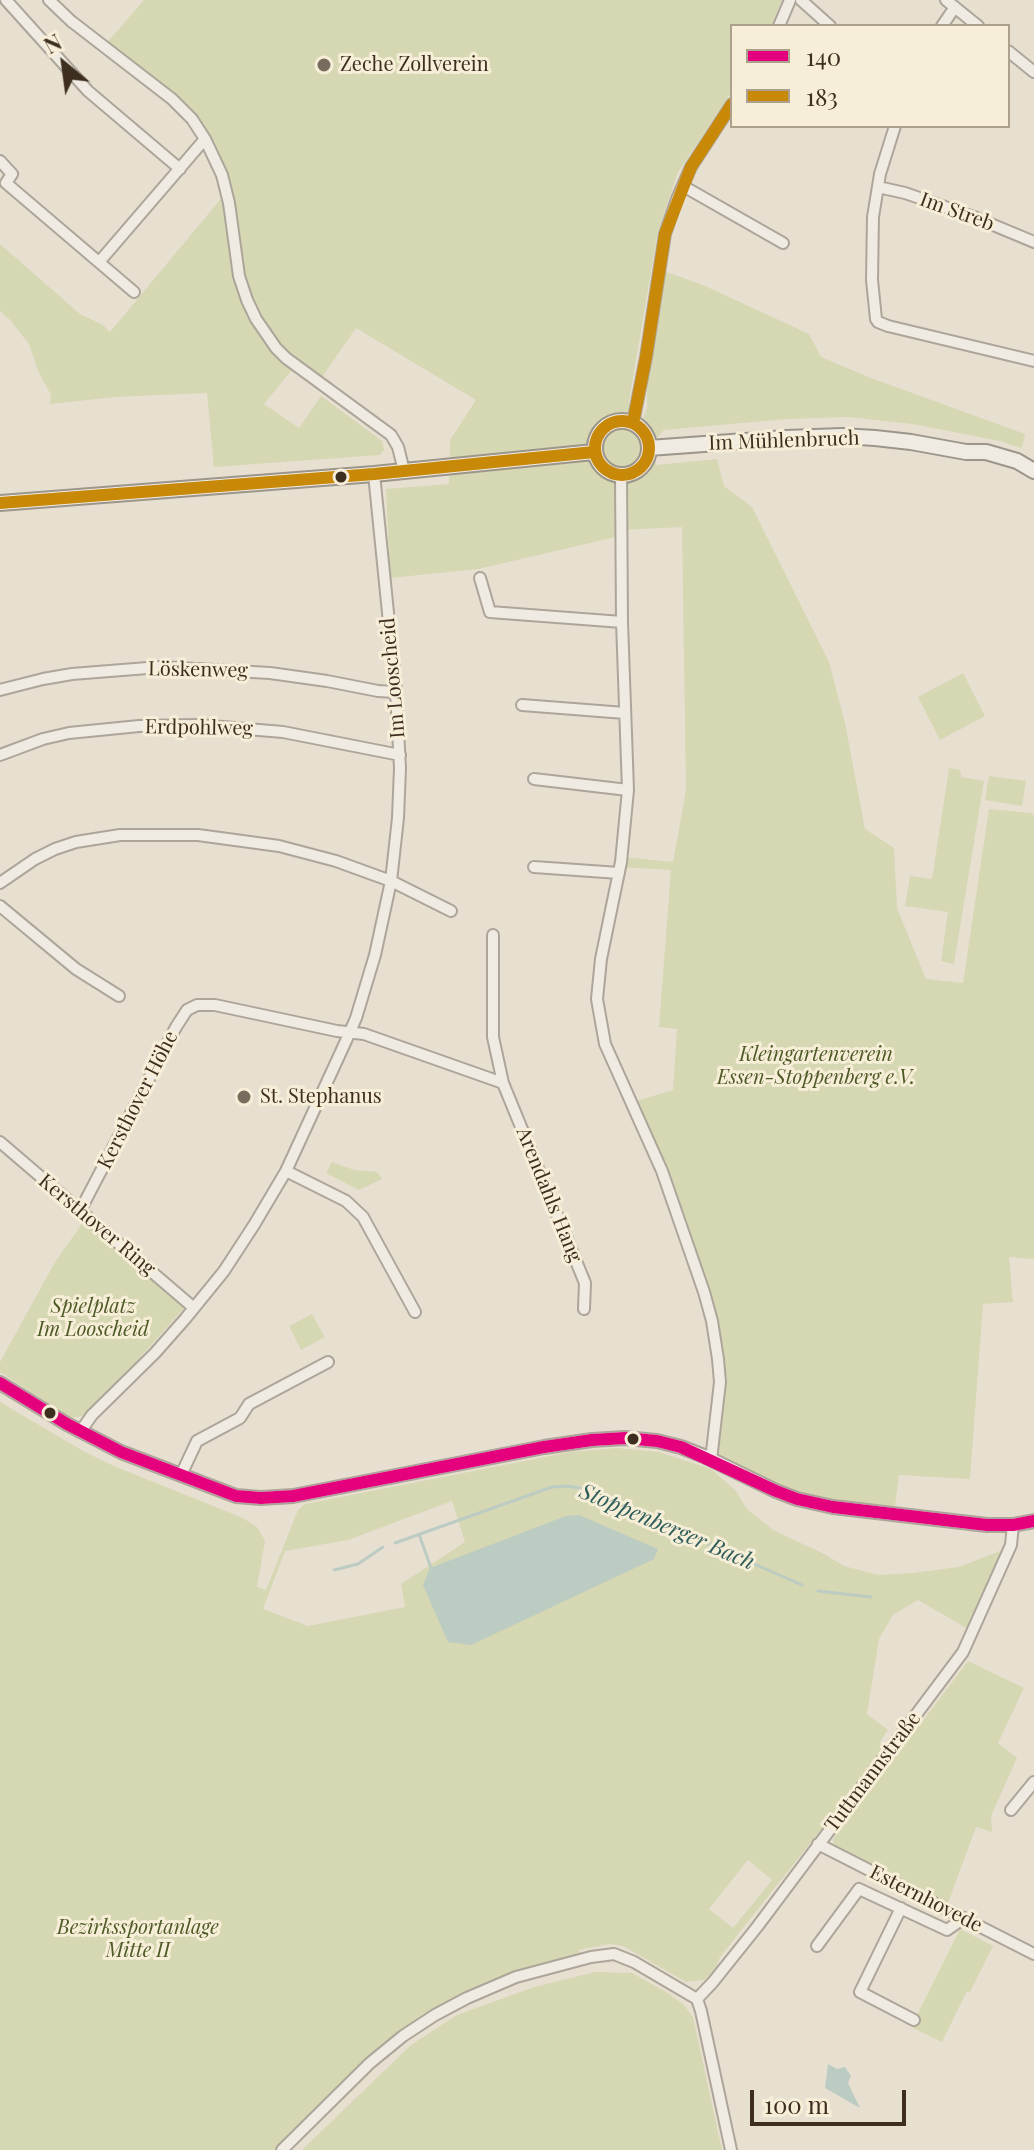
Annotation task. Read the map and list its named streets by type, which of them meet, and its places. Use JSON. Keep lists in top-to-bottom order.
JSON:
{
  "streets": {
    "main road": ["Im Mühlenbruch"],
    "street": [
      "Im Streb",
      "Löskenweg",
      "Im Looscheid",
      "Erdpohlweg",
      "Kersthover Höhe",
      "Arendahls Hang",
      "Kersthover Ring",
      "Tuttmannstraße",
      "Esternhovede"
    ]
  },
  "crossings": [
    ["Löskenweg", "Im Looscheid"],
    ["Im Looscheid", "Erdpohlweg"],
    ["Im Looscheid", "Kersthover Höhe"],
    ["Im Looscheid", "Kersthover Ring"],
    ["Kersthover Höhe", "Kersthover Ring"],
    ["Tuttmannstraße", "Esternhovede"]
  ],
  "water": ["Stoppenberger Bach"],
  "parks": ["Kleingartenverein Essen-Stoppenberg e.V.", "Spielplatz Im Looscheid", "Bezirkssportanlage Mitte II"],
  "places": ["Zeche Zollverein", "St. Stephanus"],
  "lines": ["transit line 183", "transit line 140"],
  "legend": ["140", "183"],
  "scale_bar": "100 m",
  "north": "top left"
}
